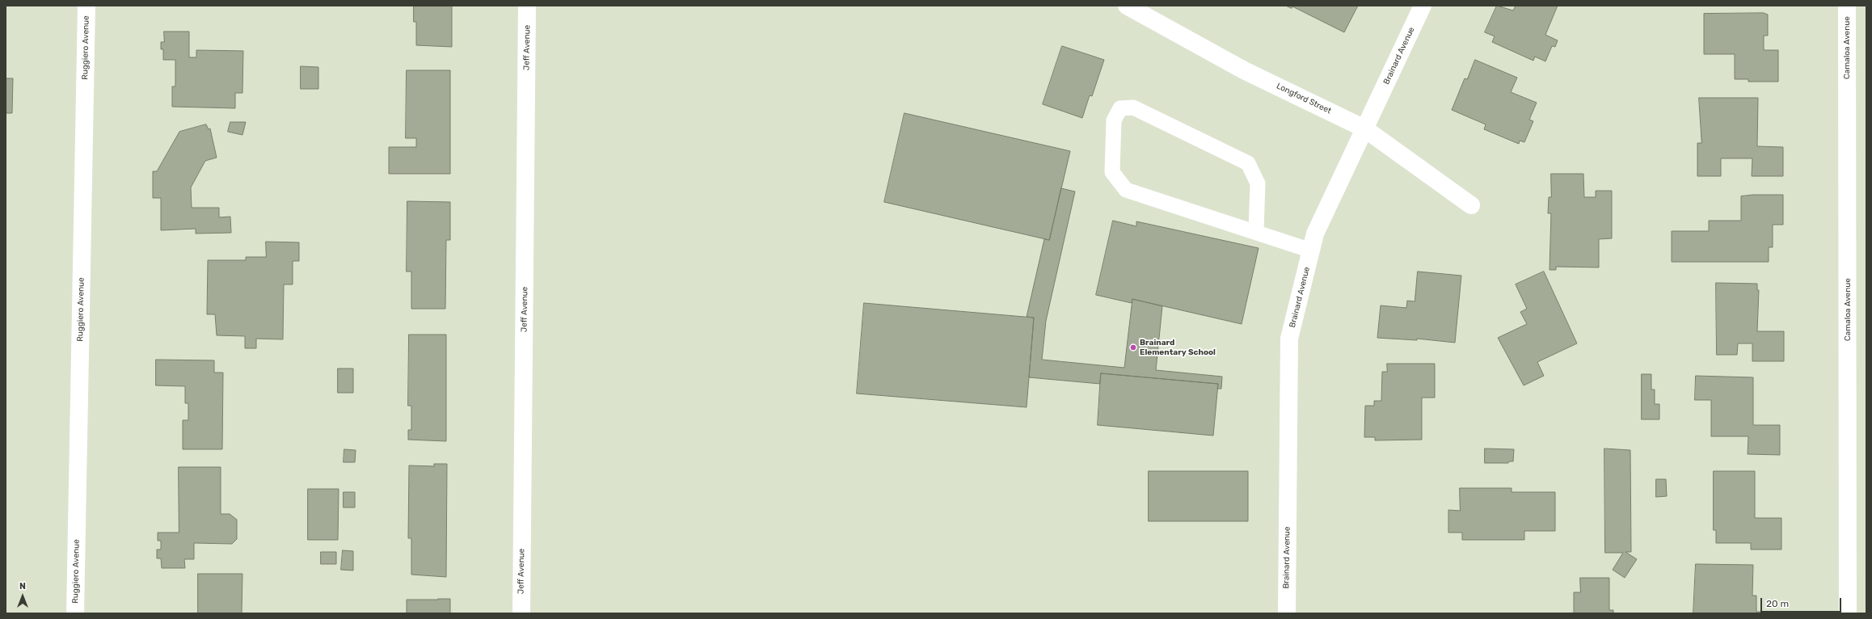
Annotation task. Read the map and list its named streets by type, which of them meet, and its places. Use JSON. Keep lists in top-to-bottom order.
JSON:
{
  "streets": {
    "street": [
      "Ruggiero Avenue",
      "Jeff Avenue",
      "Camaloa Avenue",
      "Brainard Avenue",
      "Longford Street"
    ]
  },
  "crossings": [
    ["Brainard Avenue", "Longford Street"]
  ],
  "places": ["Brainard Elementary School"],
  "scale_bar": "20 m",
  "north": "top"
}
